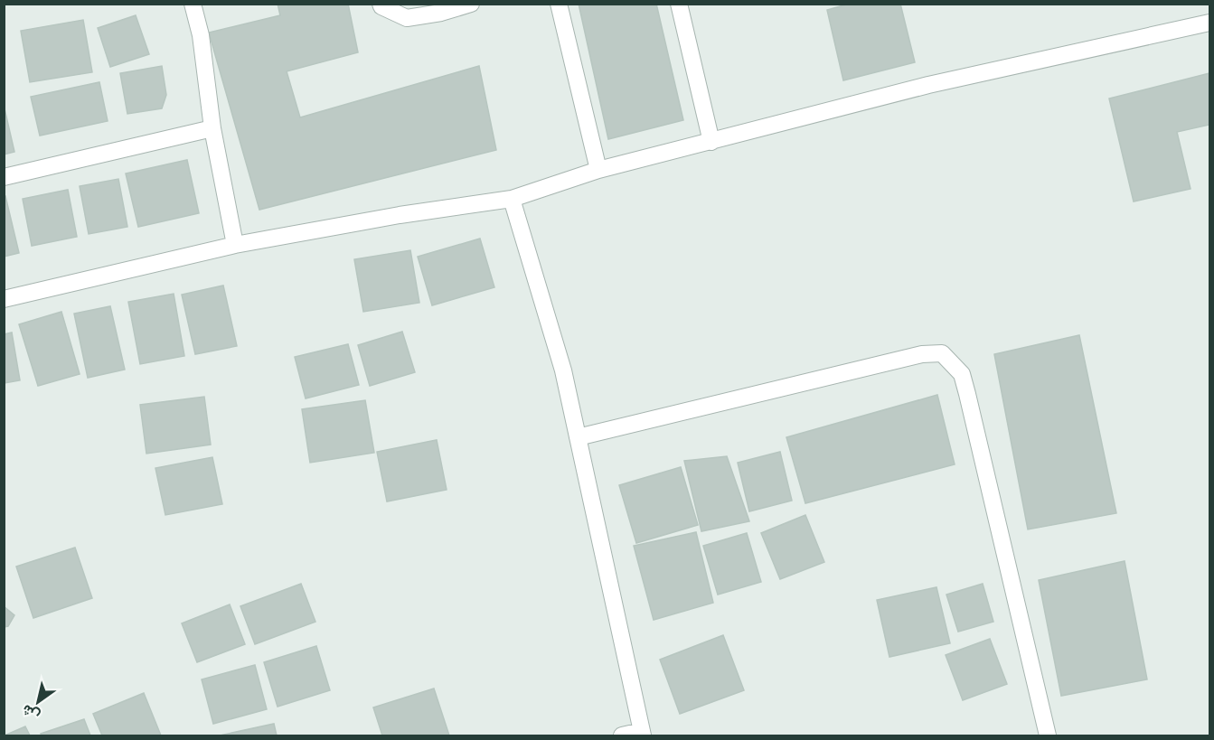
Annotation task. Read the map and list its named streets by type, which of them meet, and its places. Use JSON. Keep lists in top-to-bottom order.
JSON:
{
  "north": "bottom left"
}
